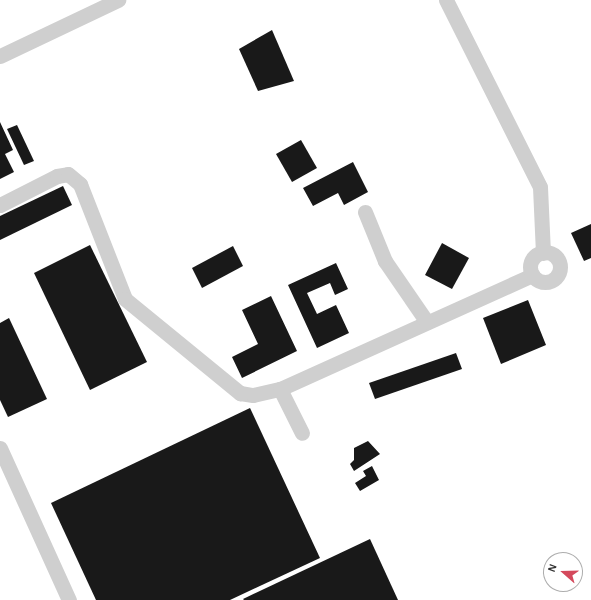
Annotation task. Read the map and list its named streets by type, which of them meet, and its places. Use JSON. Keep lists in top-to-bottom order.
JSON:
{
  "north": "left"
}
